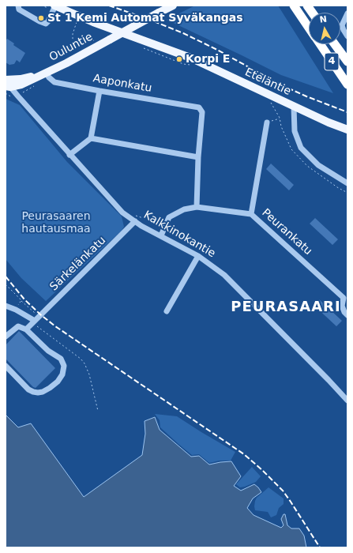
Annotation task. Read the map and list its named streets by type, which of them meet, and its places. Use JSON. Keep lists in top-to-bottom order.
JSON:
{
  "streets": {
    "highway": ["4"],
    "main road": ["Ouluntie", "Eteläntie"],
    "street": [
      "Aaponkatu",
      "Peurankatu",
      "Kalkkinokantie",
      "Särkelänkatu"
    ]
  },
  "crossings": [
    ["Ouluntie", "Aaponkatu"],
    ["Ouluntie", "Kalkkinokantie"],
    ["Peurankatu", "Kalkkinokantie"],
    ["Kalkkinokantie", "Särkelänkatu"]
  ],
  "districts": ["PEURASAARI"],
  "parks": ["Peurasaaren hautausmaa"],
  "places": ["St 1 Kemi Automat Syväkangas", "Korpi E"],
  "north": "top"
}
